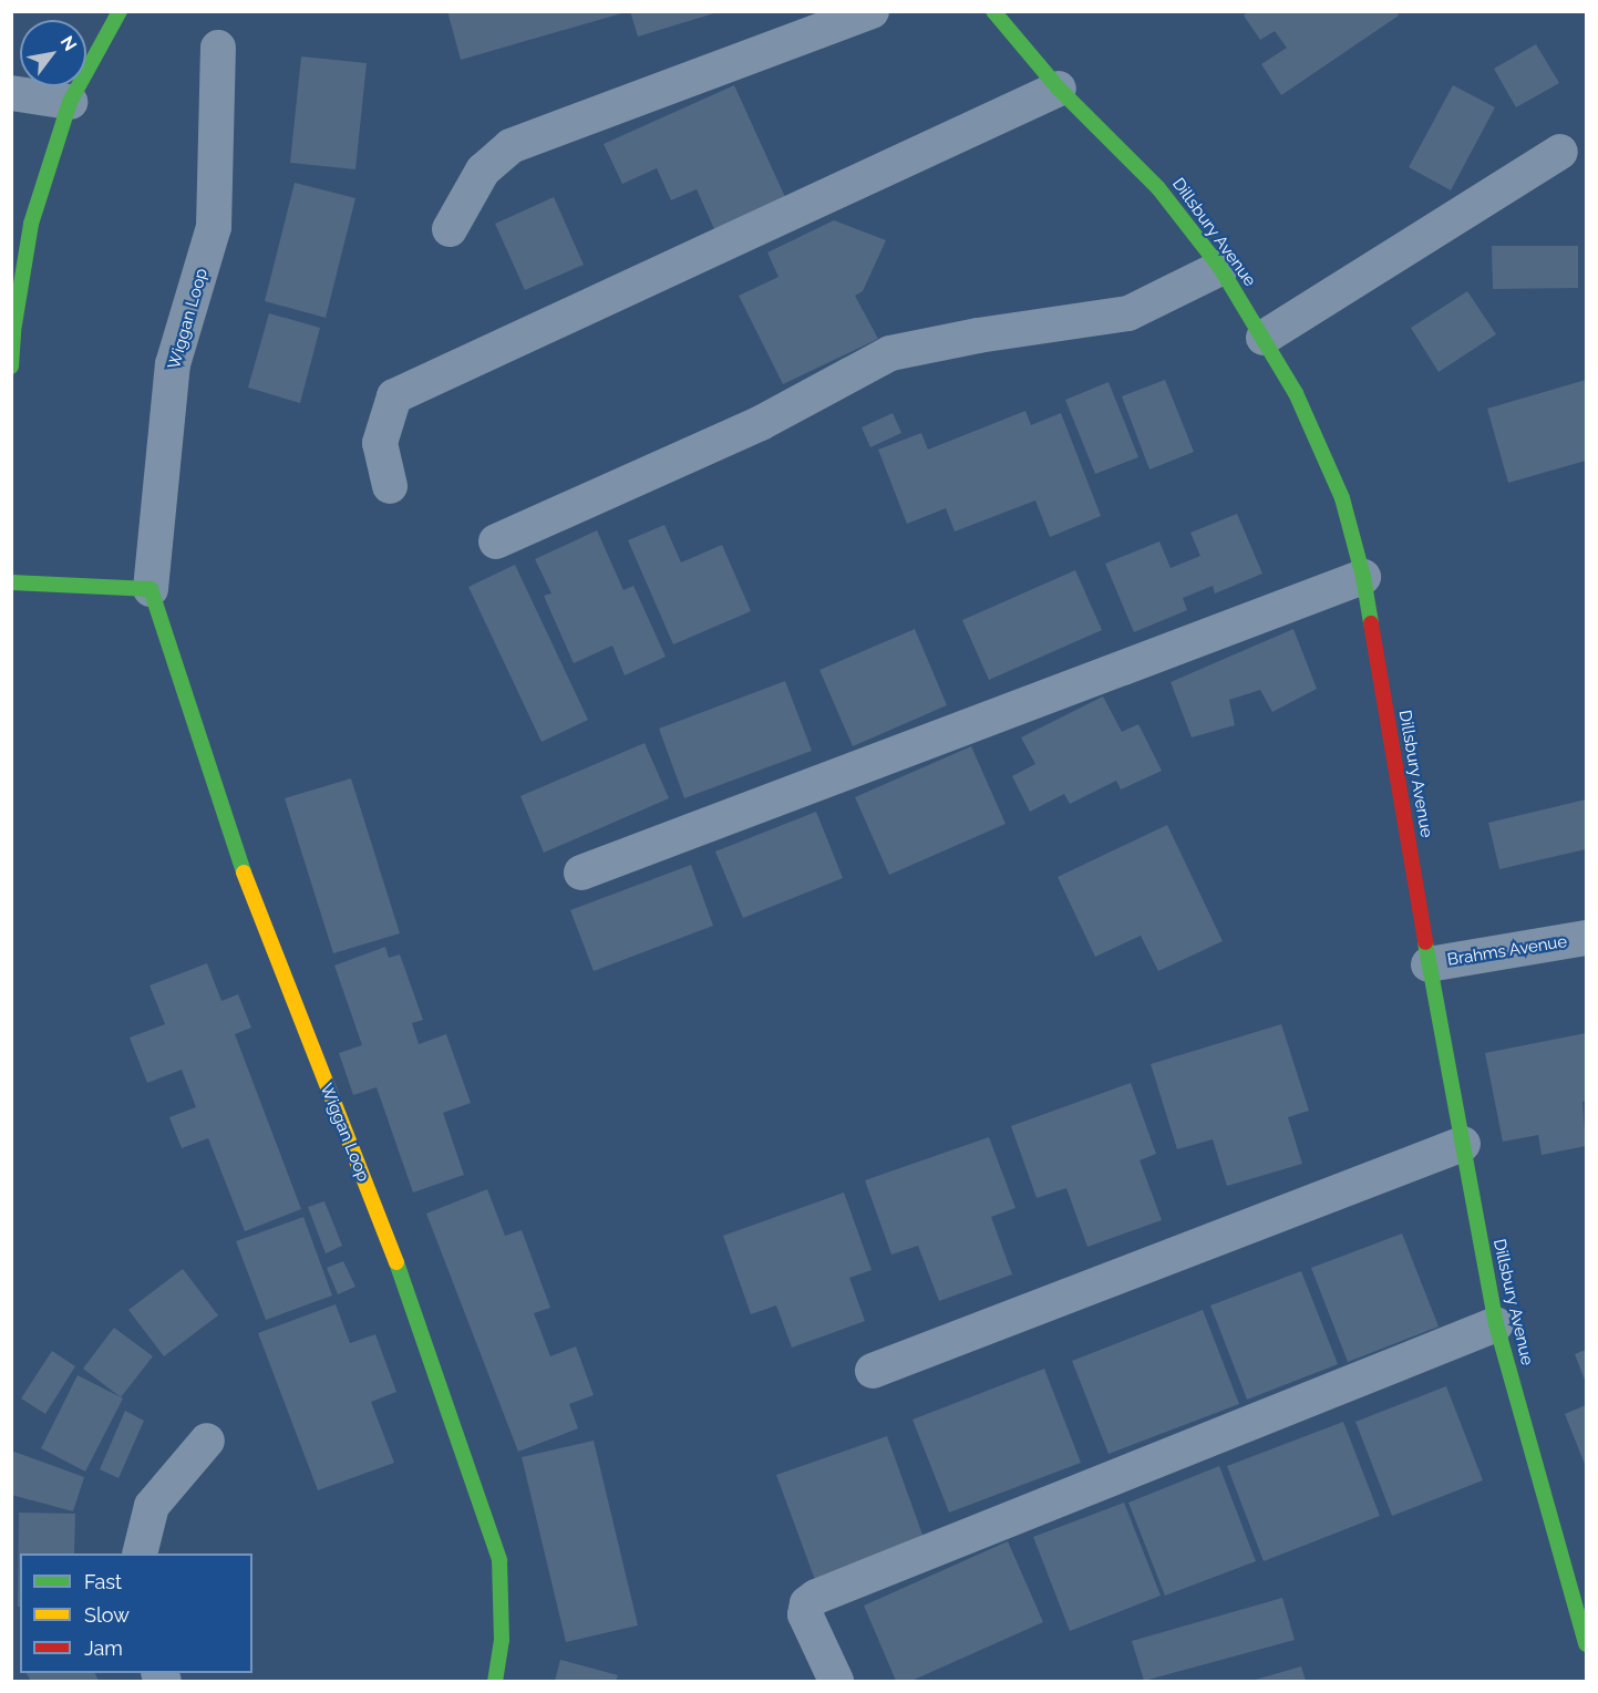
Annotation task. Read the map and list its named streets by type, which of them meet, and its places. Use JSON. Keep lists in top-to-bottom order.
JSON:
{
  "streets": {
    "street": ["Dillsbury Avenue", "Wiggan Loop", "Brahms Avenue"]
  },
  "crossings": [
    ["Dillsbury Avenue", "Brahms Avenue"]
  ],
  "legend": ["Fast", "Slow", "Jam"],
  "north": "top right"
}
